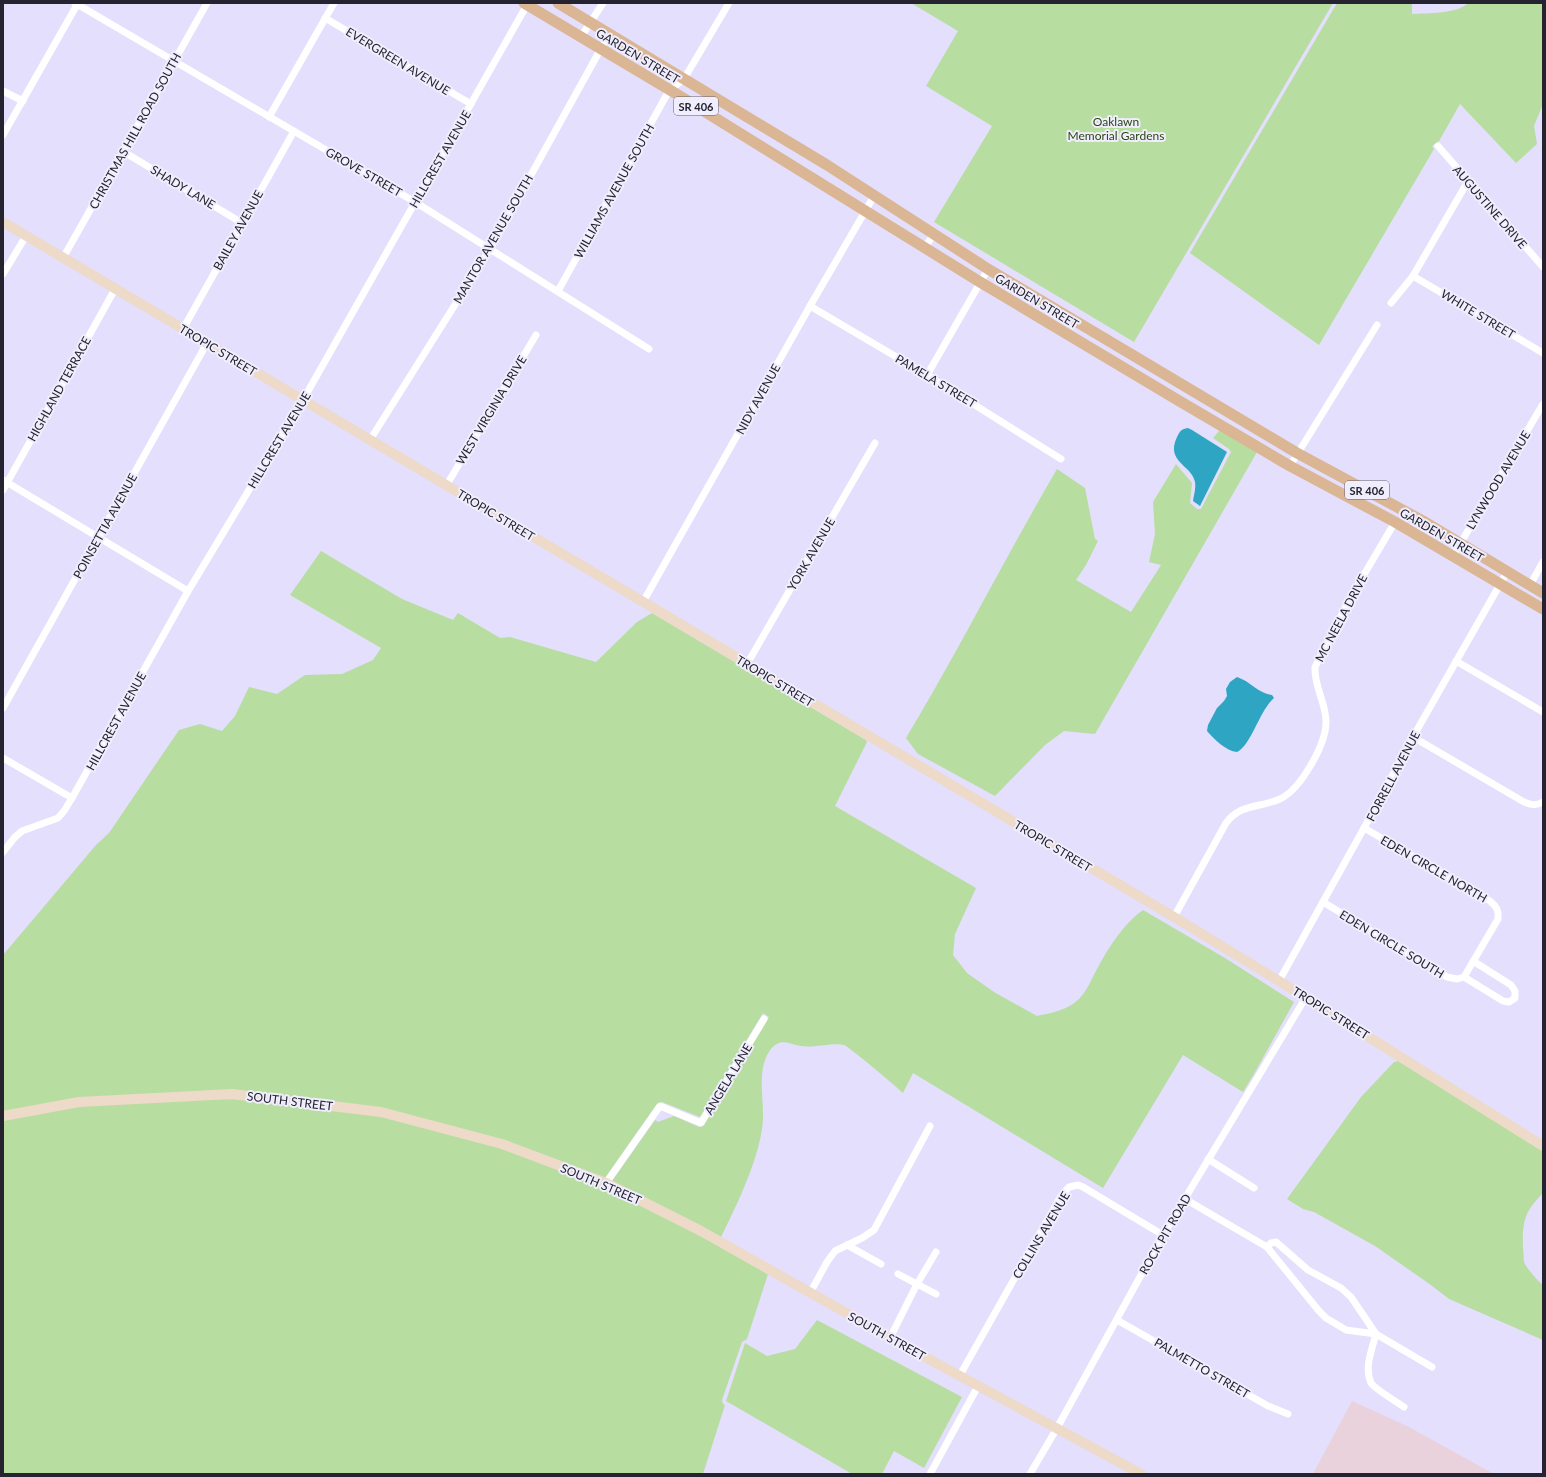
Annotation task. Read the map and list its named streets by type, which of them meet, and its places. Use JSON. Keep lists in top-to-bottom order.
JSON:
{
  "streets": {
    "main road": ["GARDEN STREET", "SR 406"],
    "street": [
      "EVERGREEN AVENUE",
      "CHRISTMAS HILL ROAD SOUTH",
      "HILLCREST AVENUE",
      "GROVE STREET",
      "SHADY LANE",
      "WILLIAMS AVENUE SOUTH",
      "AUGUSTINE DRIVE",
      "BAILEY AVENUE",
      "MANTOR AVENUE SOUTH",
      "WHITE STREET",
      "TROPIC STREET",
      "PAMELA STREET",
      "HIGHLAND TERRACE",
      "NIDY AVENUE",
      "WEST VIRGINIA DRIVE",
      "LYNWOOD AVENUE",
      "POINSETTIA AVENUE",
      "YORK AVENUE",
      "MC NEELA DRIVE",
      "FORRELL AVENUE",
      "EDEN CIRCLE NORTH",
      "EDEN CIRCLE SOUTH",
      "ANGELA LANE",
      "SOUTH STREET",
      "ROCK PIT ROAD",
      "COLLINS AVENUE",
      "PALMETTO STREET"
    ]
  },
  "crossings": [
    ["GARDEN STREET", "HILLCREST AVENUE"],
    ["GARDEN STREET", "WILLIAMS AVENUE SOUTH"],
    ["GARDEN STREET", "MANTOR AVENUE SOUTH"],
    ["GARDEN STREET", "NIDY AVENUE"],
    ["GARDEN STREET", "LYNWOOD AVENUE"],
    ["GARDEN STREET", "MC NEELA DRIVE"],
    ["GARDEN STREET", "FORRELL AVENUE"],
    ["EVERGREEN AVENUE", "HILLCREST AVENUE"],
    ["CHRISTMAS HILL ROAD SOUTH", "GROVE STREET"],
    ["CHRISTMAS HILL ROAD SOUTH", "SHADY LANE"],
    ["CHRISTMAS HILL ROAD SOUTH", "TROPIC STREET"],
    ["HILLCREST AVENUE", "GROVE STREET"],
    ["HILLCREST AVENUE", "TROPIC STREET"],
    ["GROVE STREET", "WILLIAMS AVENUE SOUTH"],
    ["GROVE STREET", "BAILEY AVENUE"],
    ["GROVE STREET", "MANTOR AVENUE SOUTH"],
    ["SHADY LANE", "BAILEY AVENUE"],
    ["BAILEY AVENUE", "TROPIC STREET"],
    ["MANTOR AVENUE SOUTH", "TROPIC STREET"],
    ["TROPIC STREET", "HIGHLAND TERRACE"],
    ["TROPIC STREET", "NIDY AVENUE"],
    ["TROPIC STREET", "WEST VIRGINIA DRIVE"],
    ["TROPIC STREET", "POINSETTIA AVENUE"],
    ["TROPIC STREET", "YORK AVENUE"],
    ["TROPIC STREET", "MC NEELA DRIVE"],
    ["TROPIC STREET", "FORRELL AVENUE"],
    ["TROPIC STREET", "ROCK PIT ROAD"],
    ["PAMELA STREET", "NIDY AVENUE"],
    ["FORRELL AVENUE", "EDEN CIRCLE NORTH"],
    ["FORRELL AVENUE", "EDEN CIRCLE SOUTH"],
    ["EDEN CIRCLE NORTH", "EDEN CIRCLE SOUTH"],
    ["ANGELA LANE", "SOUTH STREET"],
    ["SOUTH STREET", "ROCK PIT ROAD"],
    ["SOUTH STREET", "COLLINS AVENUE"],
    ["ROCK PIT ROAD", "COLLINS AVENUE"],
    ["ROCK PIT ROAD", "PALMETTO STREET"]
  ],
  "parks": ["Oaklawn Memorial Gardens"]
}
